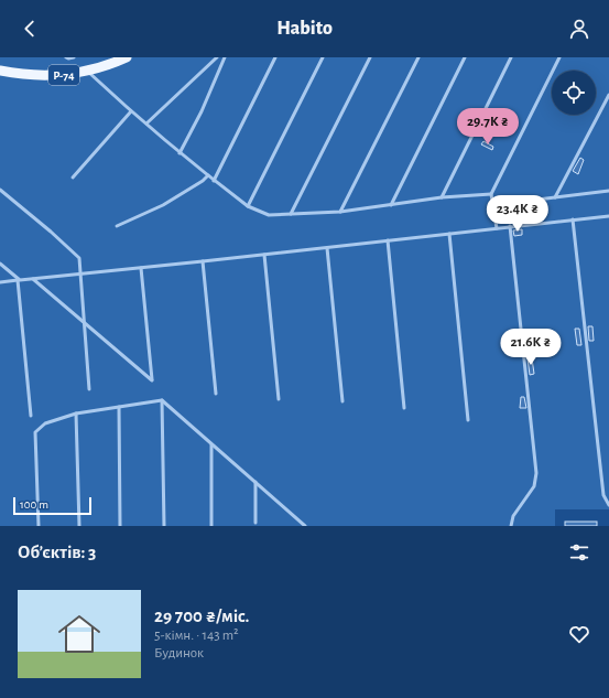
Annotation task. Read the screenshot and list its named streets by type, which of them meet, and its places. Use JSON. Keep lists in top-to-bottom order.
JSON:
{
  "streets": {
    "main road": ["Р-74"]
  },
  "scale_bar": "100 m",
  "page": {
    "header": "Habito",
    "price": ["29.7K ₴", "23.4K ₴", "21.6K ₴"],
    "scale": "100 m",
    "heading": "Об’єктів: 3",
    "list": [
      {
        "name": "29 700 ₴/міс.",
        "note": "5-кімн. · 143 m² · Будинок"
      }
    ]
  }
}
